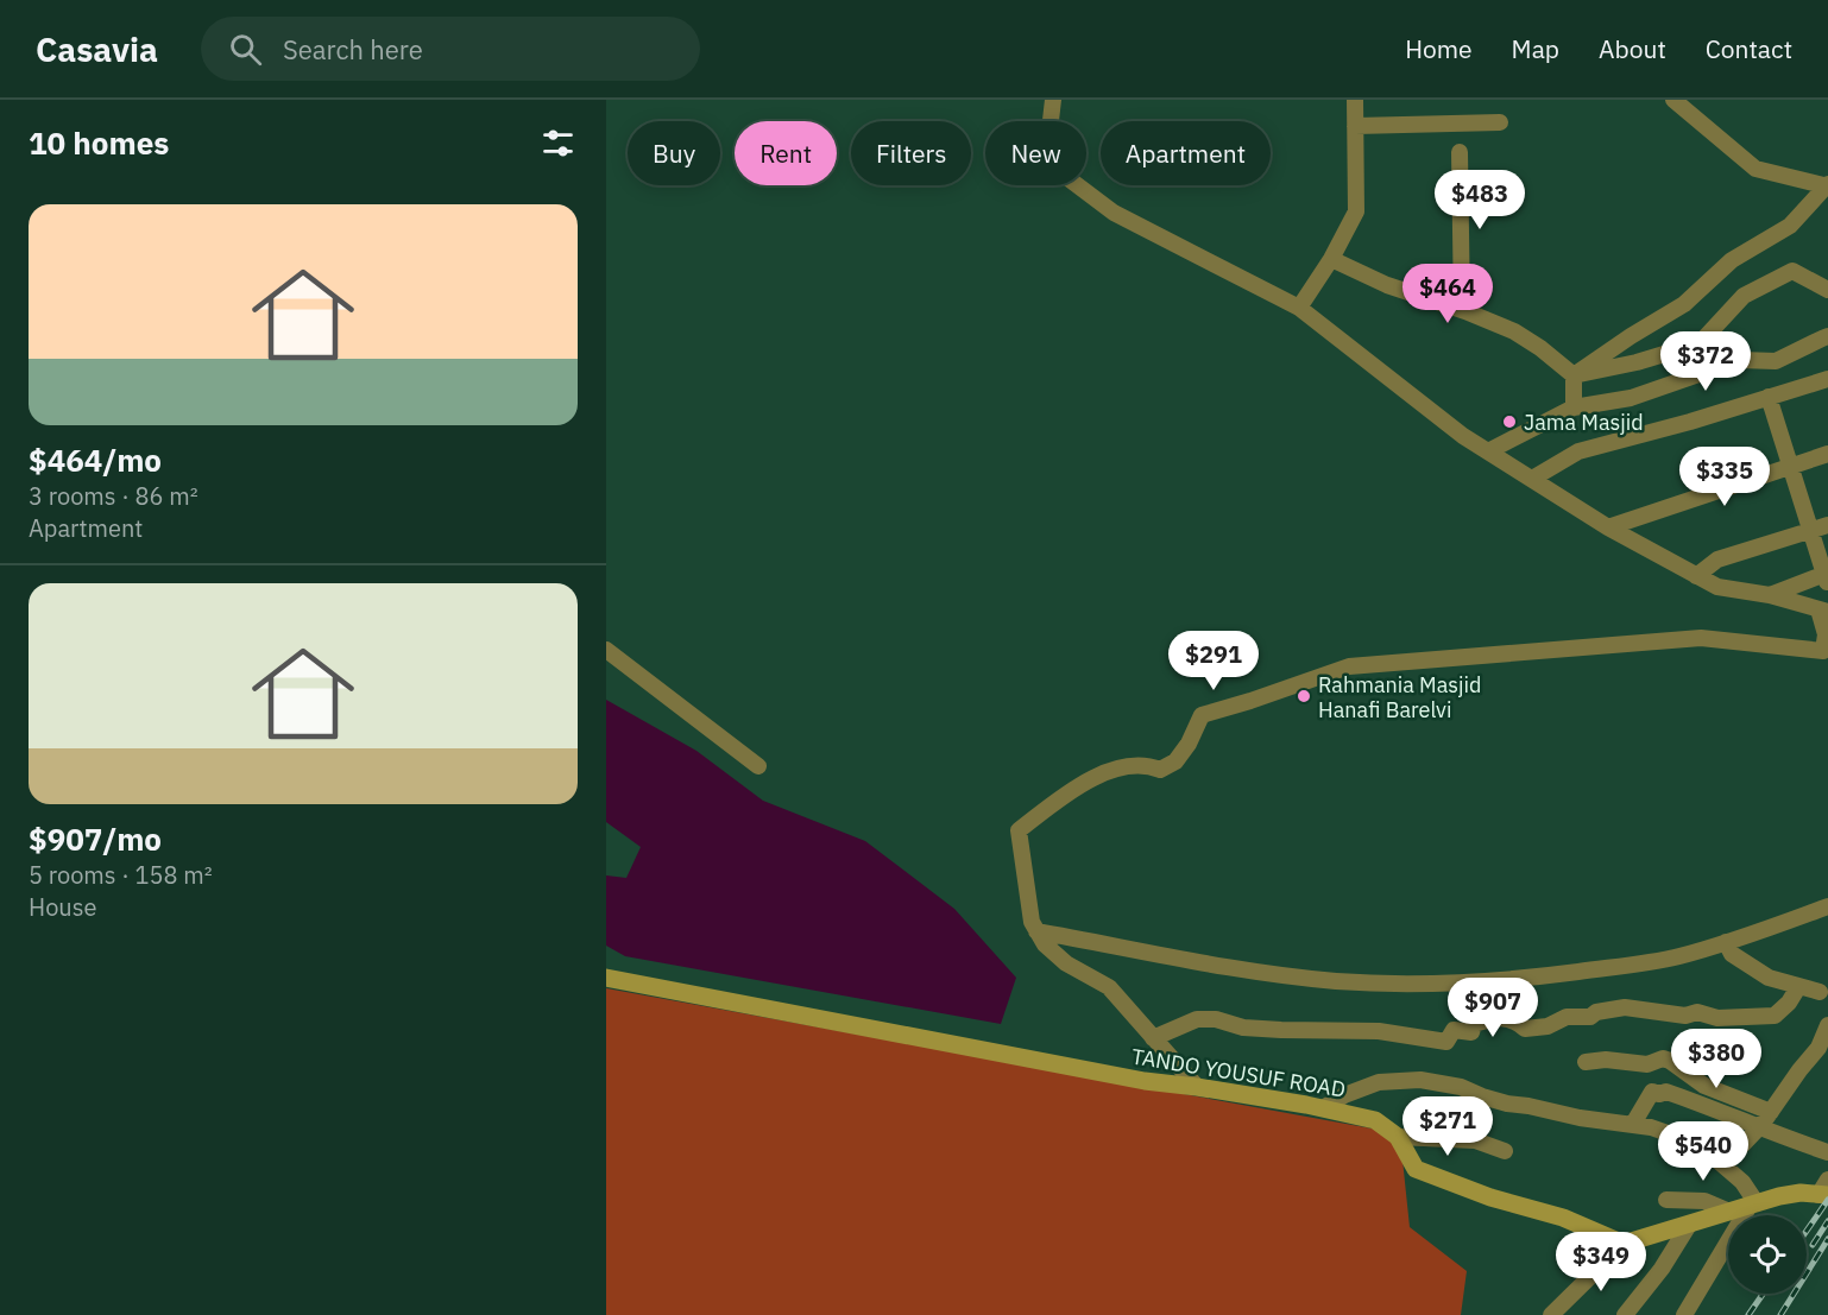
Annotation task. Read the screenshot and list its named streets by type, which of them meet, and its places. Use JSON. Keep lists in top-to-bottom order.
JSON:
{
  "streets": {
    "street": ["TANDO YOUSUF ROAD"]
  },
  "places": ["Jama Masjid", "Rahmania Masjid Hanafi Barelvi"],
  "page": {
    "header": "Casavia",
    "search": "Search here",
    "nav": [
      "Home",
      "Map",
      "About",
      "Contact"
    ],
    "heading": "10 homes",
    "chip": [
      "Buy",
      "Rent",
      "Filters",
      "New",
      "Apartment"
    ],
    "price": [
      "$483",
      "$464",
      "$372",
      "$335",
      "$291",
      "$907",
      "$380",
      "$271",
      "$540",
      "$349"
    ],
    "list": [
      {
        "name": "$464/mo",
        "note": "3 rooms · 86 m² · Apartment"
      },
      {
        "name": "$907/mo",
        "note": "5 rooms · 158 m² · House"
      }
    ]
  }
}
